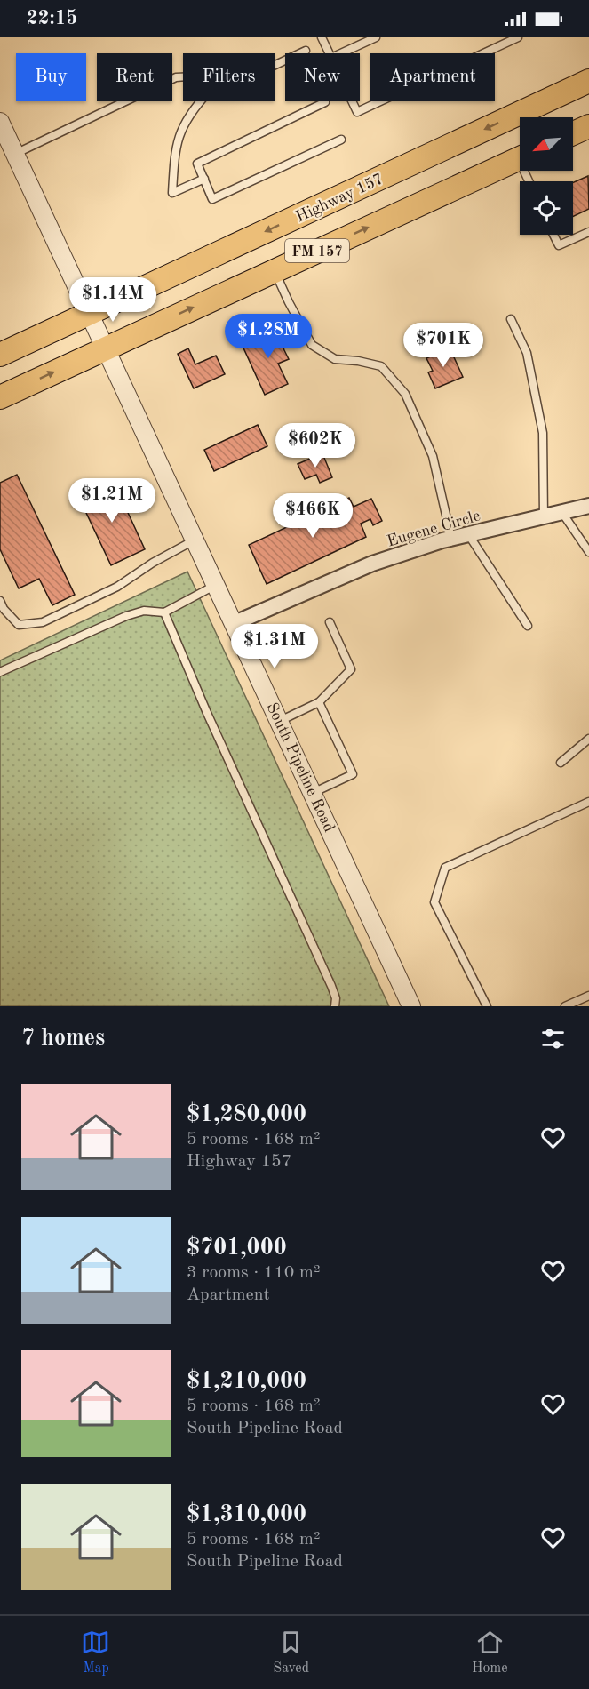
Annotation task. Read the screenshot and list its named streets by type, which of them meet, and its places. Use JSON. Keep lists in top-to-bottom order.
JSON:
{
  "streets": {
    "main road": ["Highway 157", "FM 157"],
    "street": ["Eugene Circle", "South Pipeline Road"]
  },
  "crossings": [
    ["Highway 157", "FM 157"],
    ["Highway 157", "South Pipeline Road"],
    ["FM 157", "South Pipeline Road"],
    ["Eugene Circle", "South Pipeline Road"]
  ],
  "north": "bottom left",
  "page": {
    "status": "22:15",
    "chip": [
      "Buy",
      "Rent",
      "Filters",
      "New",
      "Apartment"
    ],
    "price": [
      "$1.14M",
      "$1.28M",
      "$701K",
      "$602K",
      "$1.21M",
      "$466K",
      "$1.31M"
    ],
    "heading": "7 homes",
    "list": [
      {
        "name": "$1,280,000",
        "note": "5 rooms · 168 m² · Highway 157"
      },
      {
        "name": "$701,000",
        "note": "3 rooms · 110 m² · Apartment"
      },
      {
        "name": "$1,210,000",
        "note": "5 rooms · 168 m² · South Pipeline Road"
      },
      {
        "name": "$1,310,000",
        "note": "5 rooms · 168 m² · South Pipeline Road"
      }
    ],
    "tabs": ["Map", "Saved", "Home"]
  }
}
